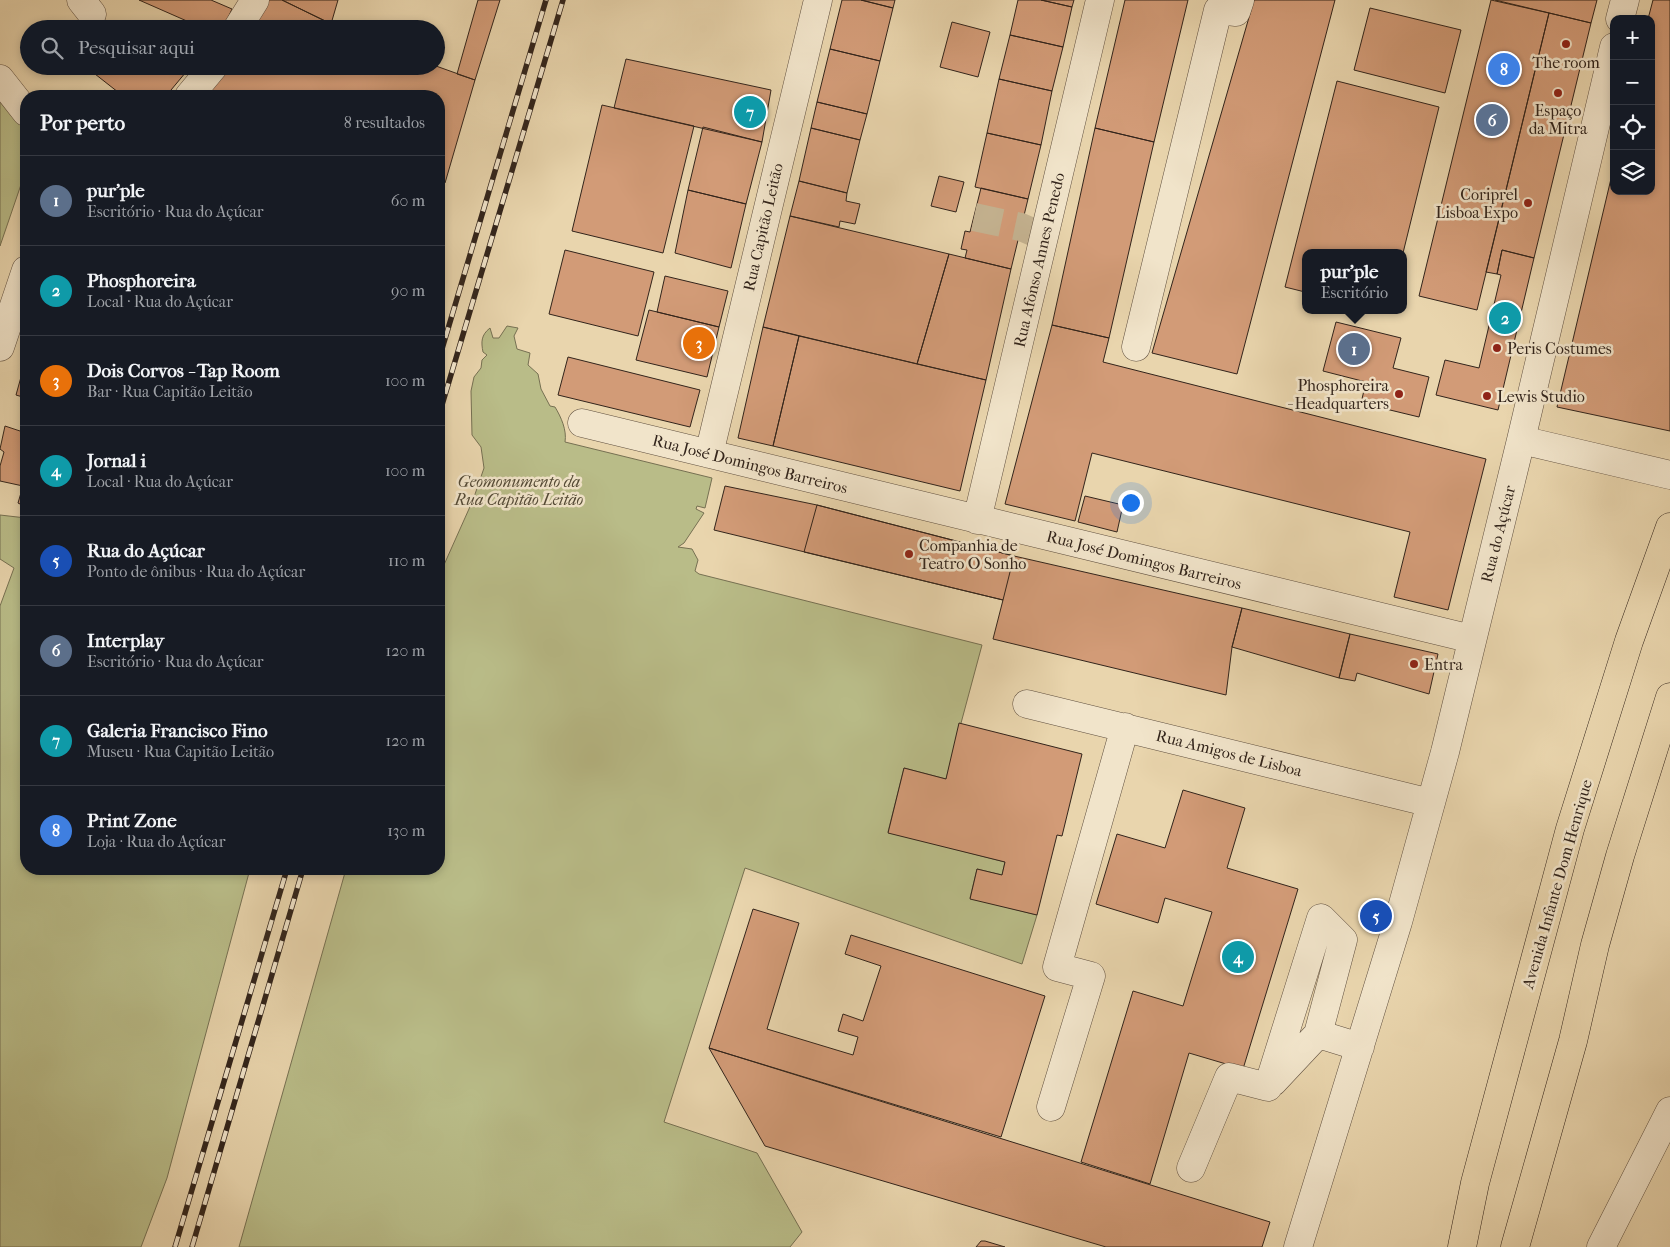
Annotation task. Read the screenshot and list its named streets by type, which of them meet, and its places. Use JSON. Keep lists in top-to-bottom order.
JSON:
{
  "streets": {
    "main road": ["Avenida Infante Dom Henrique"],
    "street": [
      "Rua Capitão Leitão",
      "Rua Afonso Annes Penedo",
      "Rua José Domingos Barreiros",
      "Rua do Açúcar",
      "Rua Amigos de Lisboa"
    ]
  },
  "crossings": [
    ["Rua Capitão Leitão", "Rua José Domingos Barreiros"],
    ["Rua Afonso Annes Penedo", "Rua José Domingos Barreiros"],
    ["Rua José Domingos Barreiros", "Rua do Açúcar"],
    ["Rua do Açúcar", "Rua Amigos de Lisboa"]
  ],
  "parks": ["Geomonumento da Rua Capitão Leitão"],
  "places": [
    "The room",
    "Espaço da Mitra",
    "Coriprel Lisboa Expo",
    "Peris Costumes",
    "Phosphoreira - Headquarters",
    "Lewis Studio",
    "Companhia de Teatro O Sonho",
    "Entra"
  ],
  "page": {
    "map_buttons": ["+", "−"],
    "search": "Pesquisar aqui",
    "pins": [
      "8",
      "7",
      "6",
      "2",
      "3",
      "1",
      "5",
      "4"
    ],
    "heading": ["Por perto", "8 resultados"],
    "list": [
      {
        "mark": "1",
        "name": "pur'ple",
        "note": "Escritório · Rua do Açúcar",
        "value": "60 m"
      },
      {
        "mark": "2",
        "name": "Phosphoreira",
        "note": "Local · Rua do Açúcar",
        "value": "90 m"
      },
      {
        "mark": "3",
        "name": "Dois Corvos - Tap Room",
        "note": "Bar · Rua Capitão Leitão",
        "value": "100 m"
      },
      {
        "mark": "4",
        "name": "Jornal i",
        "note": "Local · Rua do Açúcar",
        "value": "100 m"
      },
      {
        "mark": "5",
        "name": "Rua do Açúcar",
        "note": "Ponto de ônibus · Rua do Açúcar",
        "value": "110 m"
      },
      {
        "mark": "6",
        "name": "Interplay",
        "note": "Escritório · Rua do Açúcar",
        "value": "120 m"
      },
      {
        "mark": "7",
        "name": "Galeria Francisco Fino",
        "note": "Museu · Rua Capitão Leitão",
        "value": "120 m"
      },
      {
        "mark": "8",
        "name": "Print Zone",
        "note": "Loja · Rua do Açúcar",
        "value": "130 m"
      }
    ],
    "popup": ["pur'ple", "Escritório"]
  }
}
